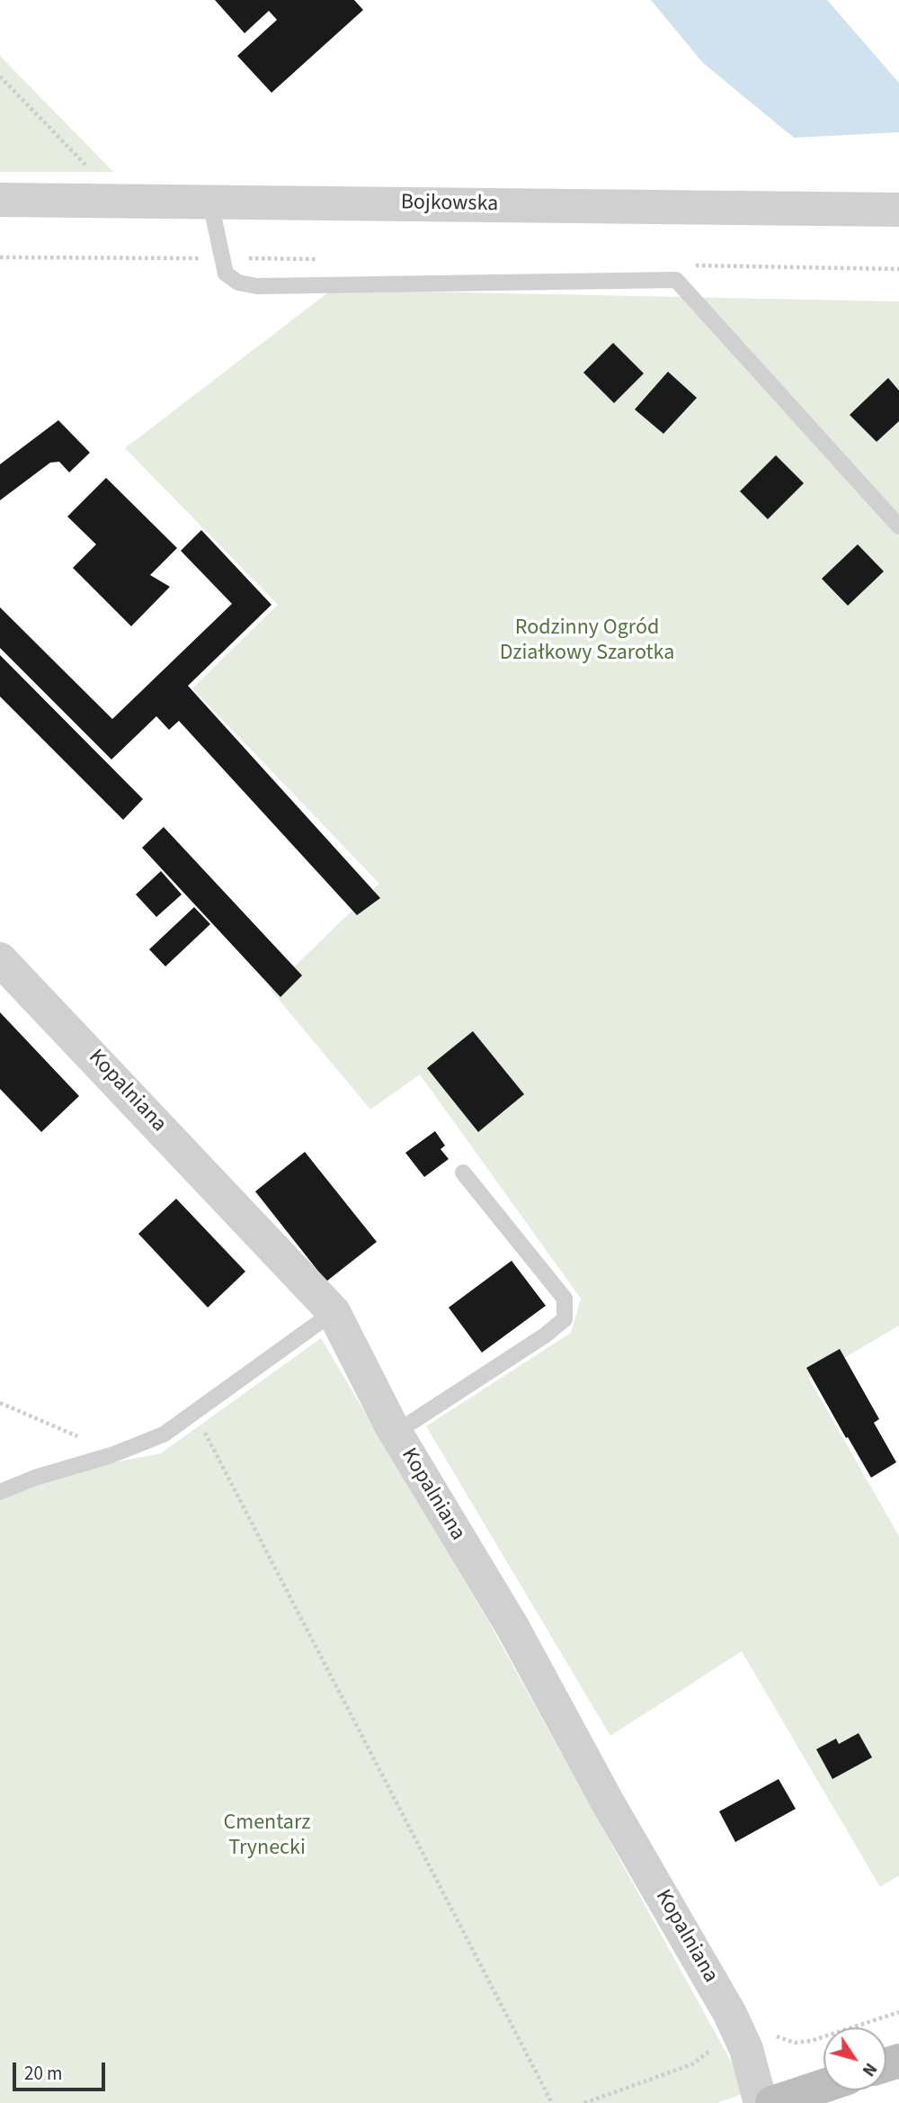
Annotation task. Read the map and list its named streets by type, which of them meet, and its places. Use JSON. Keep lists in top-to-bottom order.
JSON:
{
  "streets": {
    "street": ["Bojkowska", "Kopalniana"]
  },
  "parks": ["Rodzinny Ogród Działkowy Szarotka", "Cmentarz Trynecki"],
  "scale_bar": "20 m",
  "north": "bottom right"
}
